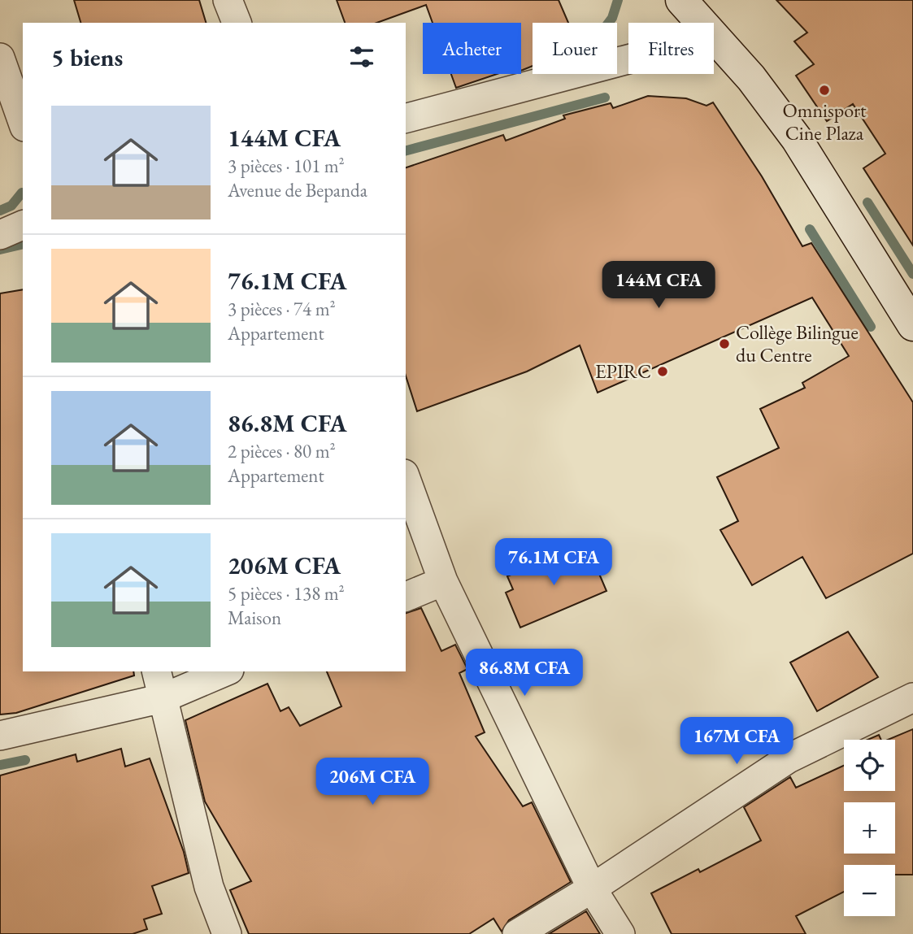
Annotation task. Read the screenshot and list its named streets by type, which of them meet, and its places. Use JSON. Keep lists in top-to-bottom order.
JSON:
{
  "places": ["Omnisport Cine Plaza", "Collège Bilingue du Centre", "EPIRC"],
  "page": {
    "chip": ["Acheter", "Louer", "Filtres"],
    "heading": "5 biens",
    "list": [
      {
        "name": "144M CFA",
        "note": "3 pièces · 101 m² · Avenue de Bepanda"
      },
      {
        "name": "76.1M CFA",
        "note": "3 pièces · 74 m² · Appartement"
      },
      {
        "name": "86.8M CFA",
        "note": "2 pièces · 80 m² · Appartement"
      },
      {
        "name": "206M CFA",
        "note": "5 pièces · 138 m² · Maison"
      }
    ],
    "price": [
      "144M CFA",
      "76.1M CFA",
      "86.8M CFA",
      "167M CFA",
      "206M CFA"
    ],
    "map_buttons": ["+", "−"]
  }
}
